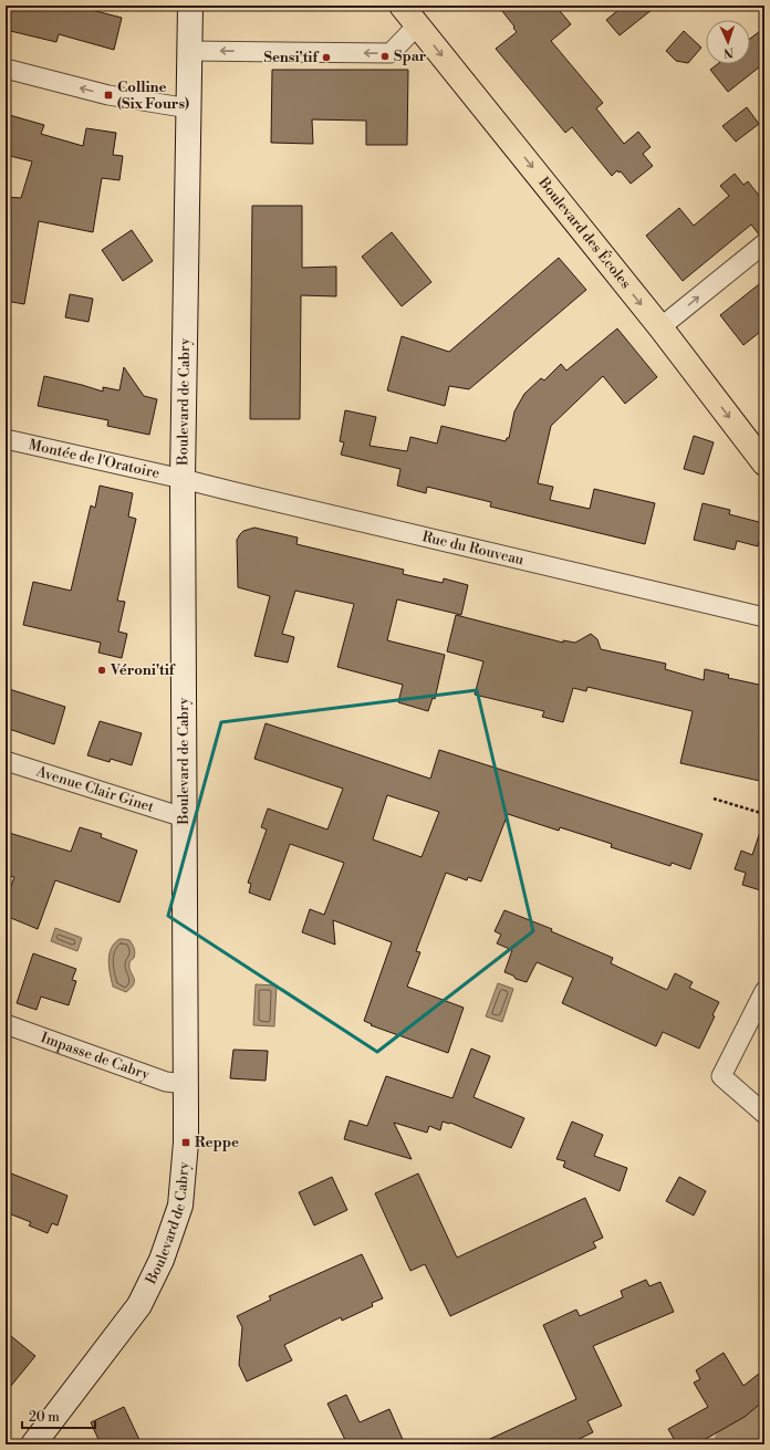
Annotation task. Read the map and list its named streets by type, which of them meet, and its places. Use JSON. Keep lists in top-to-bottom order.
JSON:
{
  "streets": {
    "main road": ["Boulevard des Écoles"],
    "street": [
      "Boulevard de Cabry",
      "Montée de l'Oratoire",
      "Rue du Rouveau",
      "Avenue Clair Ginet",
      "Impasse de Cabry"
    ]
  },
  "crossings": [
    ["Boulevard de Cabry", "Montée de l'Oratoire"],
    ["Boulevard de Cabry", "Rue du Rouveau"],
    ["Boulevard de Cabry", "Avenue Clair Ginet"],
    ["Boulevard de Cabry", "Impasse de Cabry"],
    ["Montée de l'Oratoire", "Rue du Rouveau"]
  ],
  "one_way": ["Boulevard des Écoles"],
  "places": {
    "other": ["Spar", "Sensi'tif", "Véroni'tif"],
    "transit": ["Colline (Six Fours)", "Reppe"]
  },
  "scale_bar": "20 m",
  "north": "bottom"
}
